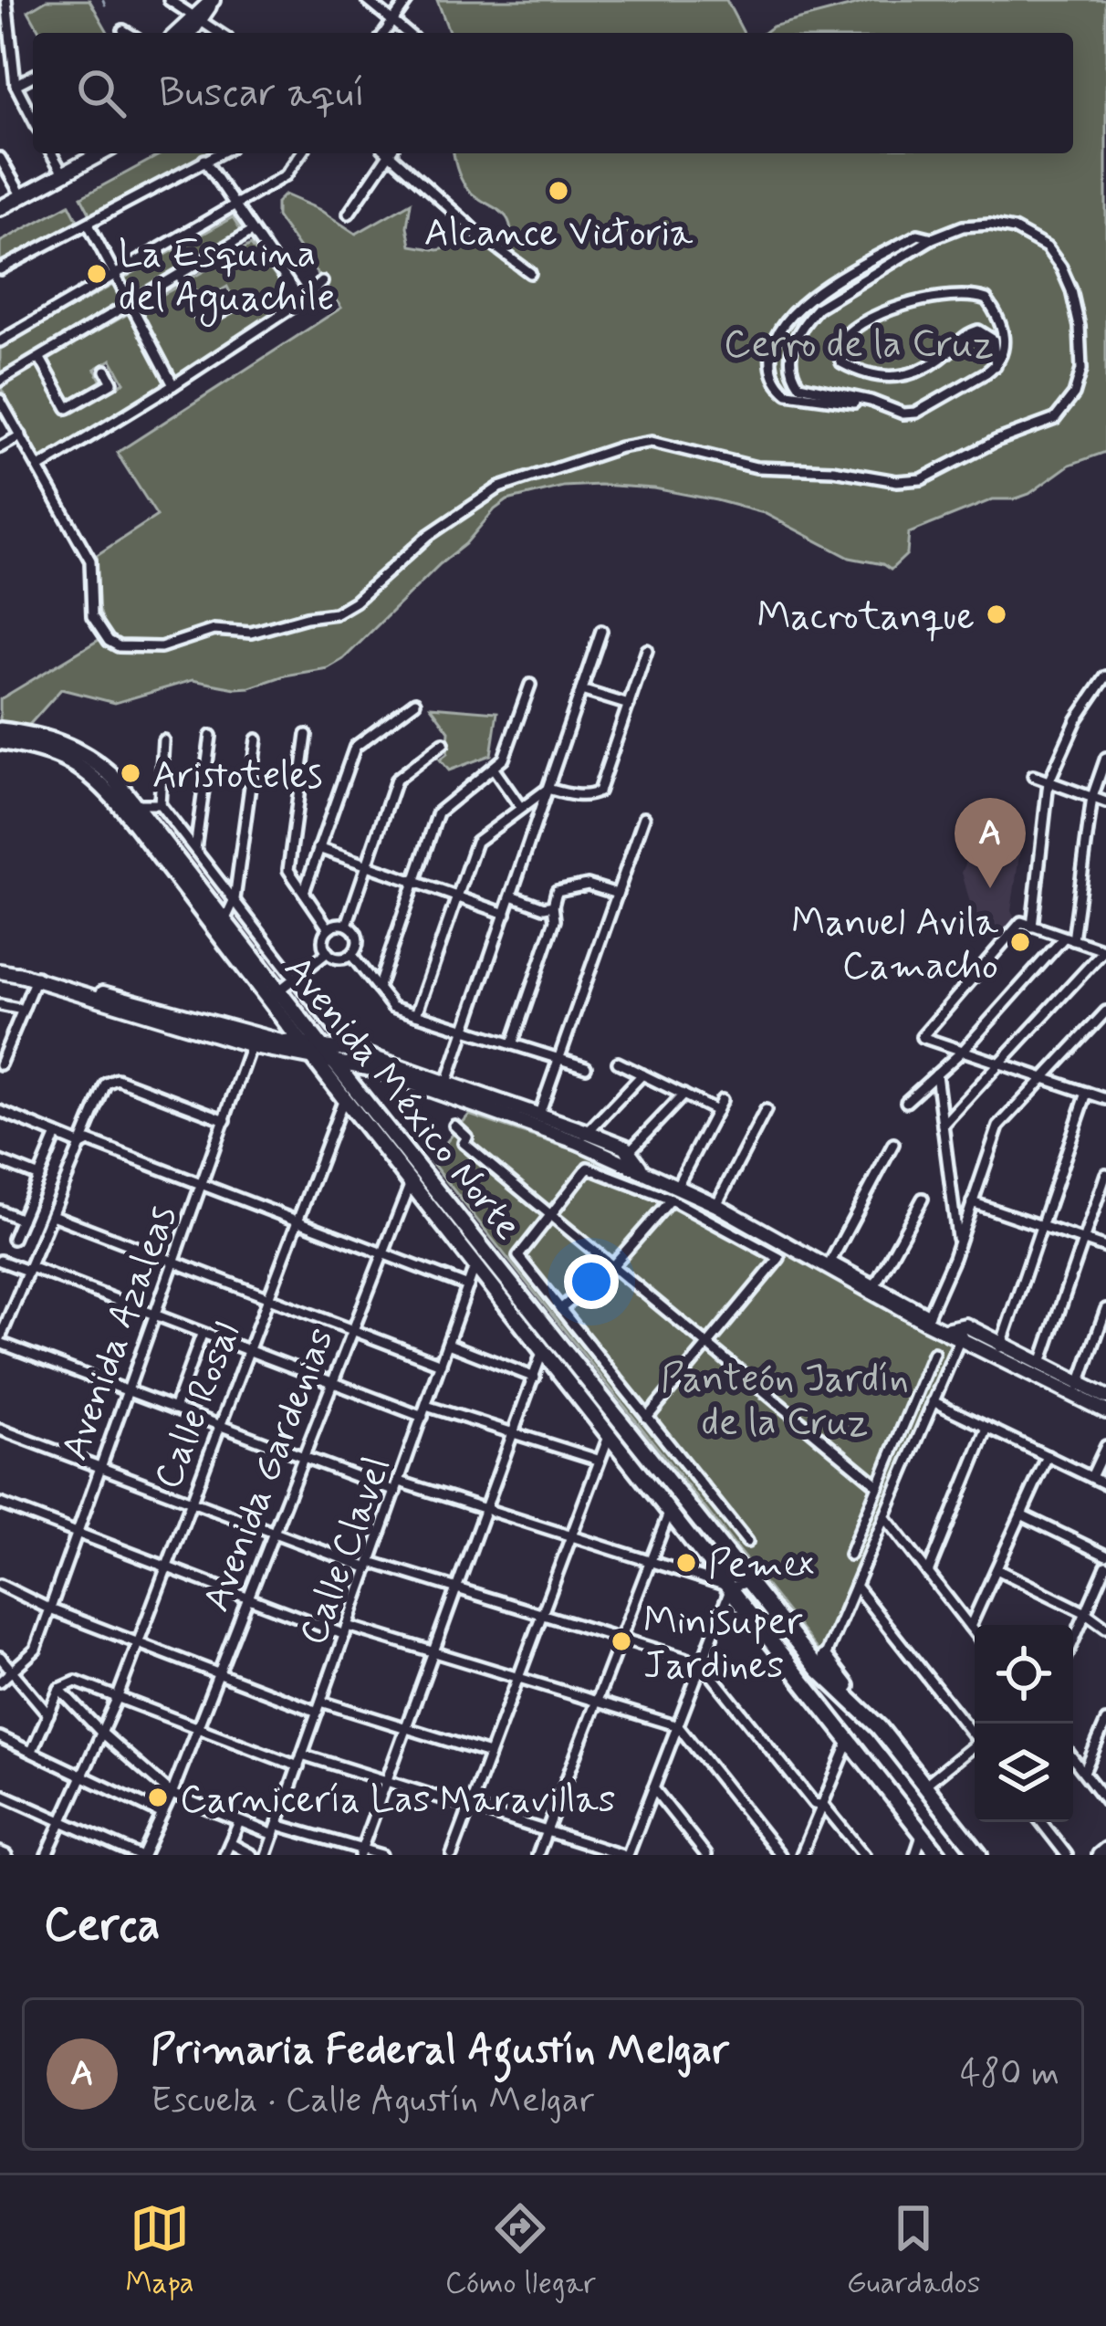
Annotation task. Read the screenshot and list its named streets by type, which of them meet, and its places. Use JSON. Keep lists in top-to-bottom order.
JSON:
{
  "streets": {
    "main road": ["Avenida México Norte"],
    "street": [
      "Avenida Azaleas",
      "Calle Rosal",
      "Avenida Gardenias",
      "Calle Clavel"
    ]
  },
  "crossings": [
    ["Avenida México Norte", "Calle Rosal"],
    ["Avenida México Norte", "Avenida Gardenias"],
    ["Avenida México Norte", "Calle Clavel"]
  ],
  "parks": ["Cerro de la Cruz", "Panteón Jardín de la Cruz"],
  "places": [
    "Alcance Victoria",
    "La Esquina del Aguachile",
    "Macrotanque",
    "Aristoteles",
    "Manuel Avila Camacho",
    "Pemex",
    "Minisuper Jardines",
    "Carnicería Las Maravillas"
  ],
  "page": {
    "search": "Buscar aquí",
    "pins": "A",
    "heading": "Cerca",
    "list": [
      {
        "mark": "A",
        "name": "Primaria Federal Agustín Melgar",
        "note": "Escuela · Calle Agustín Melgar",
        "value": "480 m"
      }
    ],
    "nav": ["Mapa", "Cómo llegar", "Guardados"]
  }
}
